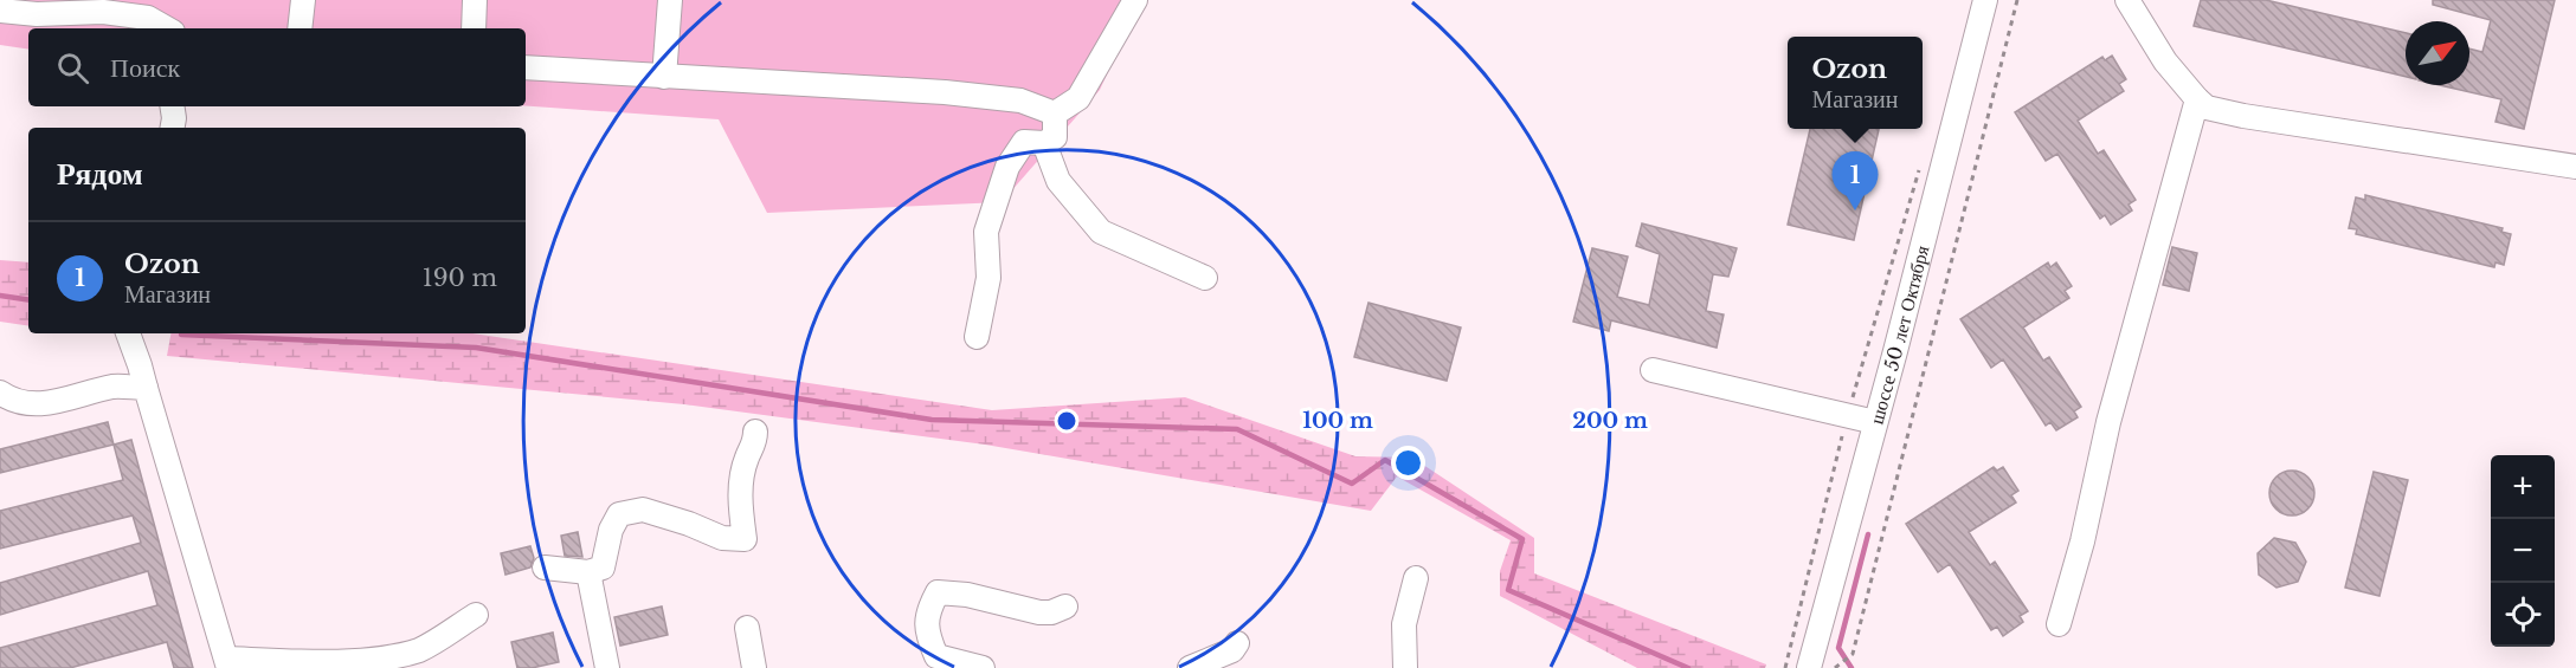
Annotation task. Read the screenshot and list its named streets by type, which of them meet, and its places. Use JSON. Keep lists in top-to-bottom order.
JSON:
{
  "streets": {
    "street": ["шоссе 50 лет Октября"]
  },
  "north": "top right",
  "page": {
    "search": "Поиск",
    "popup": ["Ozon", "Магазин"],
    "heading": "Рядом",
    "pins": "1",
    "list": [
      {
        "mark": "1",
        "name": "Ozon",
        "note": "Магазин",
        "value": "190 m"
      }
    ],
    "map_buttons": ["+", "−"]
  },
  "rings": ["100 m", "200 m"]
}
